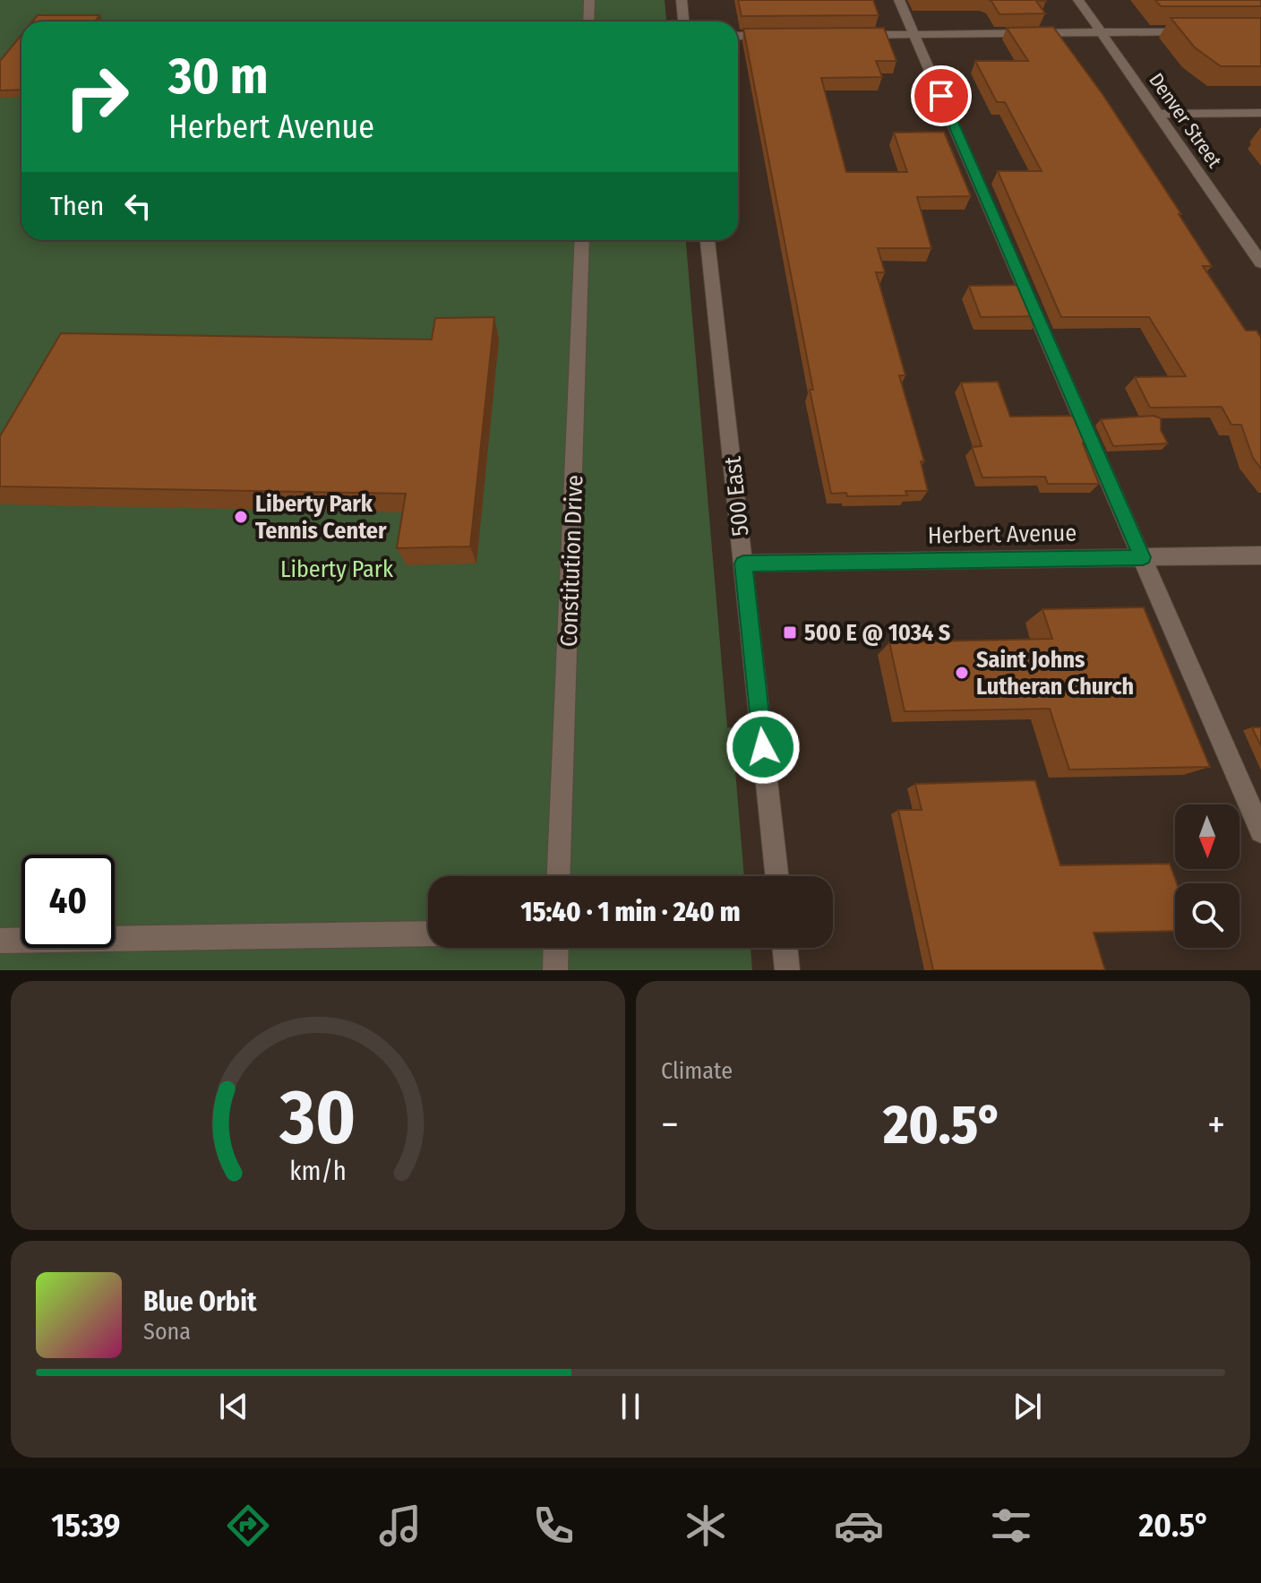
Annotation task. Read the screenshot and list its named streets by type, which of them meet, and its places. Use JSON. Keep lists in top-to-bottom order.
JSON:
{
  "streets": {
    "street": [
      "Denver Street",
      "500 East",
      "Herbert Avenue",
      "Constitution Drive"
    ]
  },
  "crossings": [
    ["500 East", "Herbert Avenue"]
  ],
  "parks": ["Liberty Park"],
  "places": {
    "other": ["Liberty Park Tennis Center", "Saint Johns Lutheran Church"],
    "transit": ["500 E @ 1034 S"]
  },
  "north": "bottom",
  "page": {
    "turn": ["30 m", "Herbert Avenue"],
    "then": "Then",
    "limit": "40",
    "trip": "15:40 · 1 min · 240 m",
    "tile": "Climate",
    "heat": ["−", "20.5°", "+"],
    "song": ["Blue Orbit", "Sona"],
    "tabs": ["15:39", "20.5°"],
    "gauge": ["30", "km/h"]
  }
}
